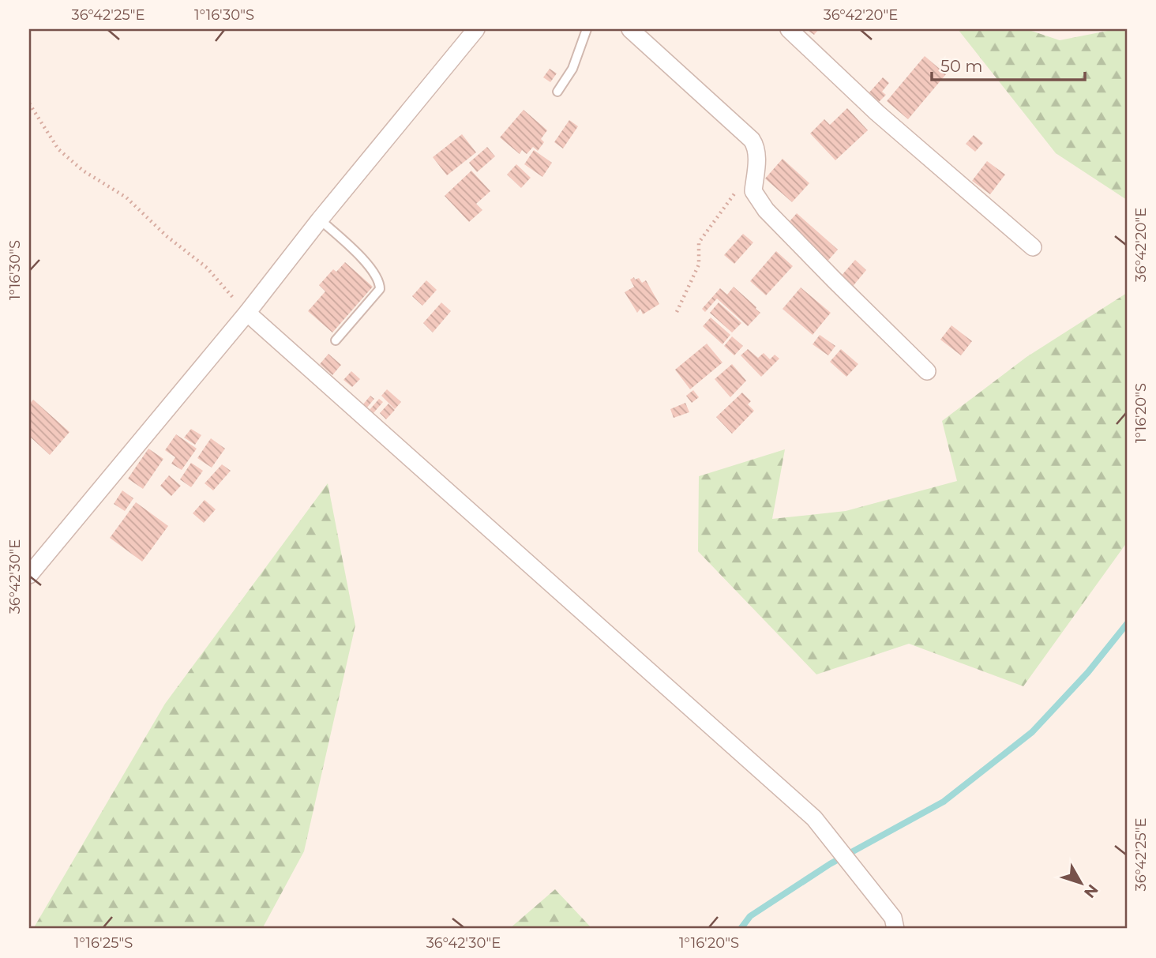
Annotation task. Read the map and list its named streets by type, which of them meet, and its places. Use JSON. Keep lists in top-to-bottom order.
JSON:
{
  "scale_bar": "50 m",
  "north": "bottom right",
  "coordinates": [
    "36°42'25\"E",
    "1°16'30\"S",
    "36°42'20\"E",
    "1°16'20\"S",
    "36°42'30\"E",
    "1°16'25\"S"
  ]
}
